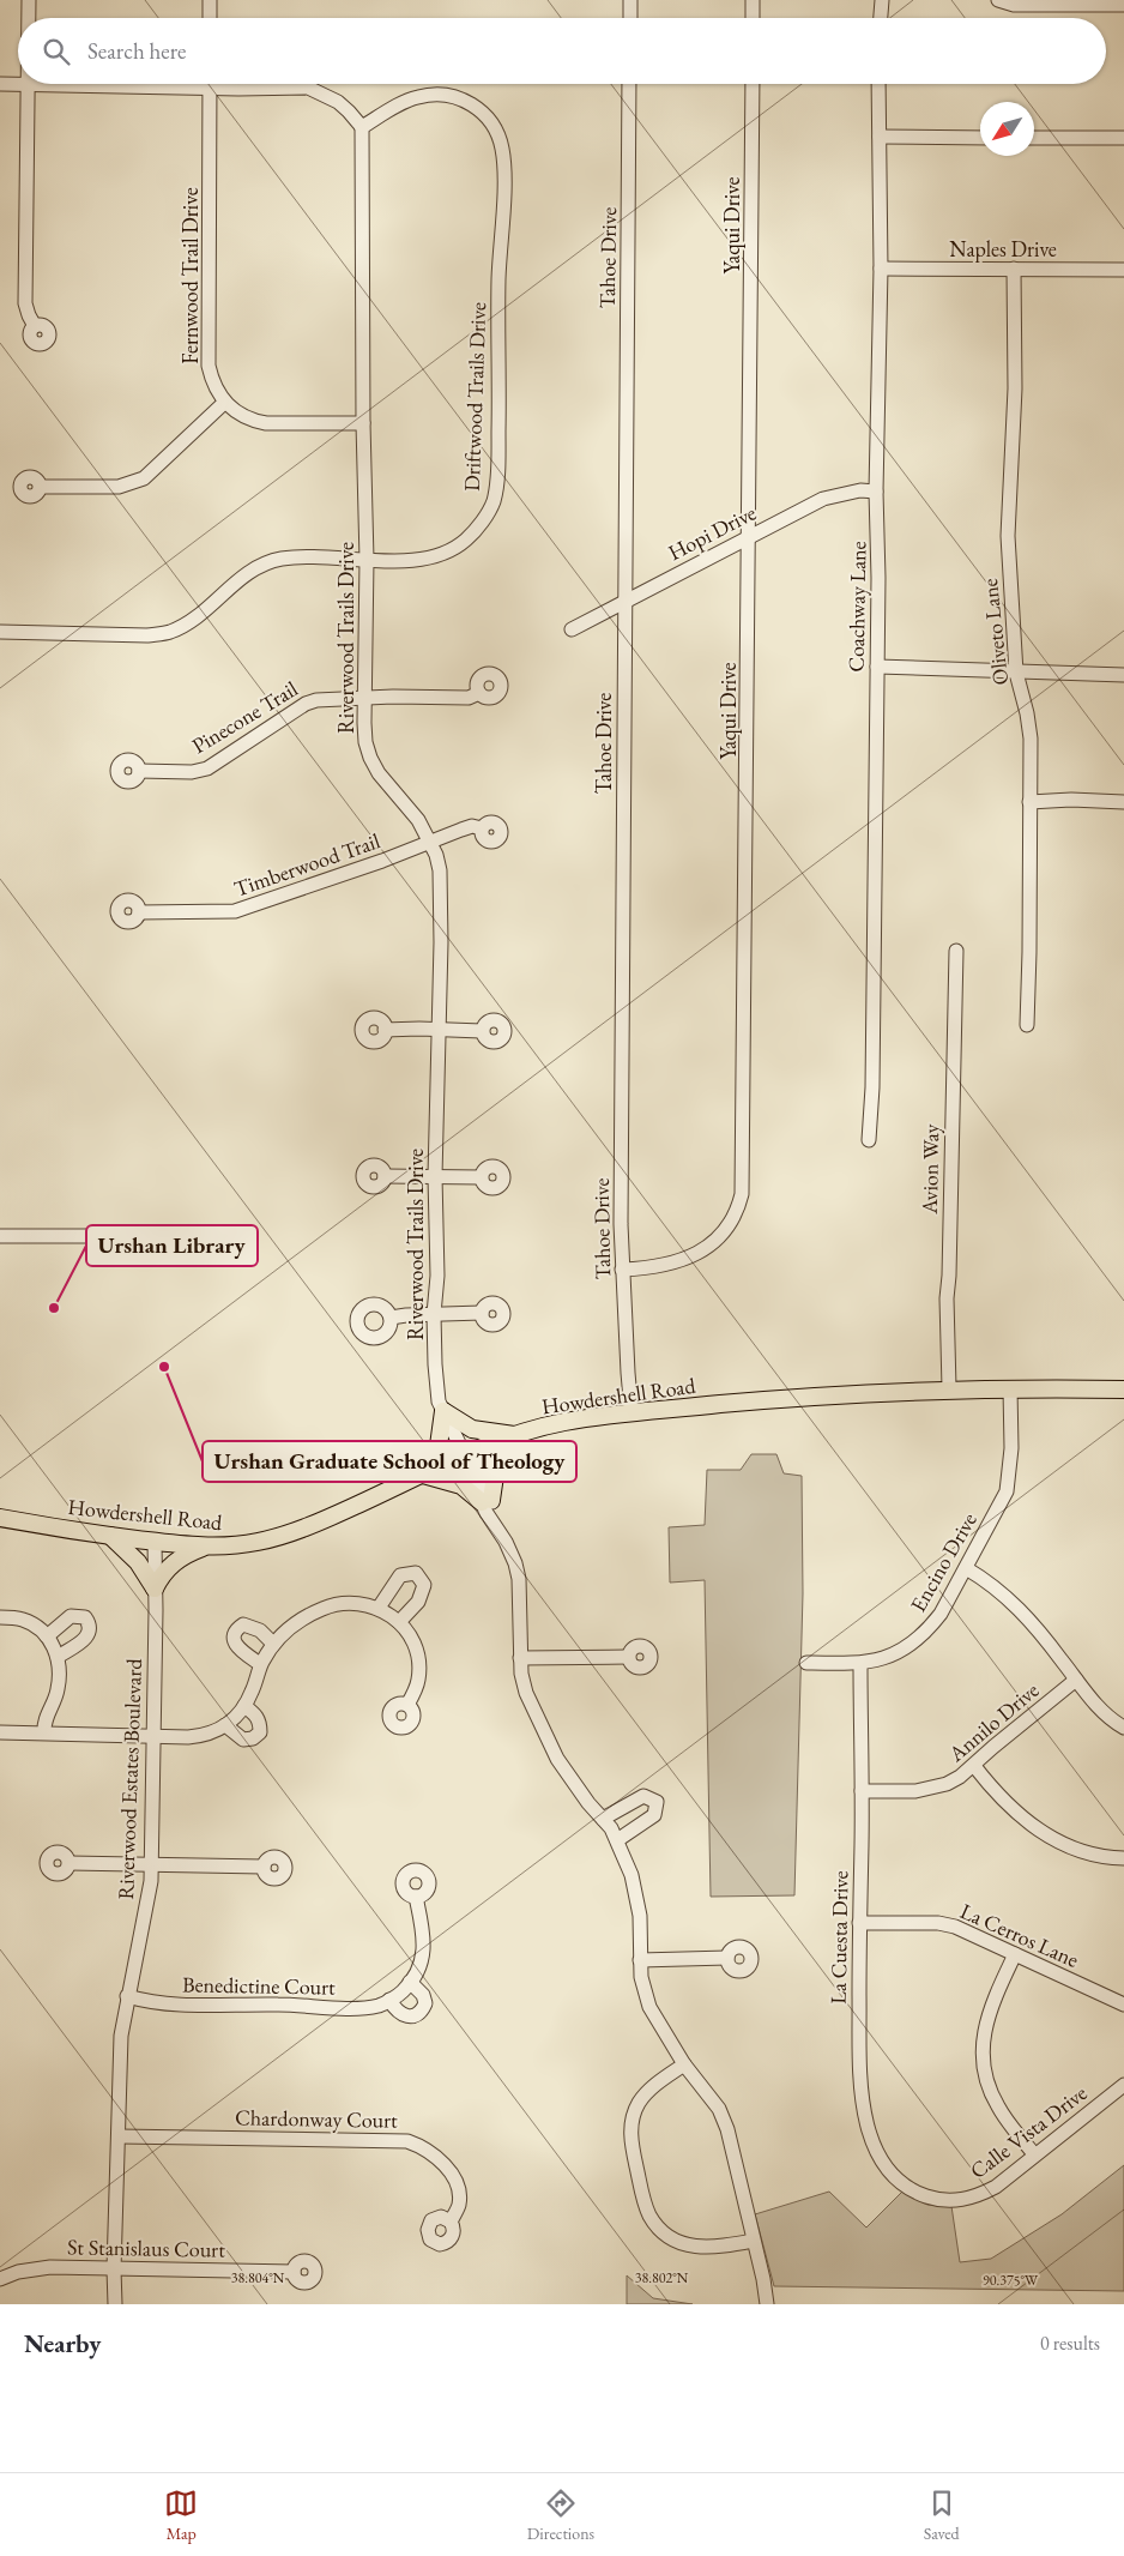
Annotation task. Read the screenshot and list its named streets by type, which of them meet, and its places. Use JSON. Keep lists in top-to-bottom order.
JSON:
{
  "streets": {
    "main road": ["Howdershell Road"],
    "street": [
      "Yaqui Drive",
      "Naples Drive",
      "Tahoe Drive",
      "Fernwood Trail Drive",
      "Driftwood Trails Drive",
      "Hopi Drive",
      "Coachway Lane",
      "Oliveto Lane",
      "Riverwood Trails Drive",
      "Pinecone Trail",
      "Timberwood Trail",
      "Avion Way",
      "Encino Drive",
      "Annilo Drive",
      "Riverwood Estates Boulevard",
      "La Cerros Lane",
      "La Cuesta Drive",
      "Benedictine Court",
      "Chardonway Court",
      "Calle Vista Drive",
      "St Stanislaus Court"
    ]
  },
  "crossings": [
    ["Yaqui Drive", "Tahoe Drive"],
    ["Yaqui Drive", "Hopi Drive"],
    ["Naples Drive", "Coachway Lane"],
    ["Naples Drive", "Oliveto Lane"],
    ["Tahoe Drive", "Hopi Drive"],
    ["Tahoe Drive", "Howdershell Road"],
    ["Driftwood Trails Drive", "Riverwood Trails Drive"],
    ["Hopi Drive", "Coachway Lane"],
    ["Riverwood Trails Drive", "Pinecone Trail"],
    ["Riverwood Trails Drive", "Timberwood Trail"],
    ["Riverwood Trails Drive", "Howdershell Road"],
    ["Avion Way", "Howdershell Road"],
    ["Howdershell Road", "Encino Drive"],
    ["Howdershell Road", "Riverwood Estates Boulevard"],
    ["Encino Drive", "La Cuesta Drive"],
    ["Annilo Drive", "La Cuesta Drive"],
    ["Riverwood Estates Boulevard", "Benedictine Court"],
    ["Riverwood Estates Boulevard", "Chardonway Court"],
    ["Riverwood Estates Boulevard", "St Stanislaus Court"],
    ["La Cerros Lane", "La Cuesta Drive"],
    ["La Cuesta Drive", "Calle Vista Drive"]
  ],
  "places": ["Urshan Library", "Urshan Graduate School of Theology"],
  "north": "bottom left",
  "page": {
    "search": "Search here",
    "heading": ["Nearby", "0 results"],
    "nav": ["Map", "Directions", "Saved"]
  },
  "coordinates": ["38.804°N", "38.802°N", "90.375°W"]
}
